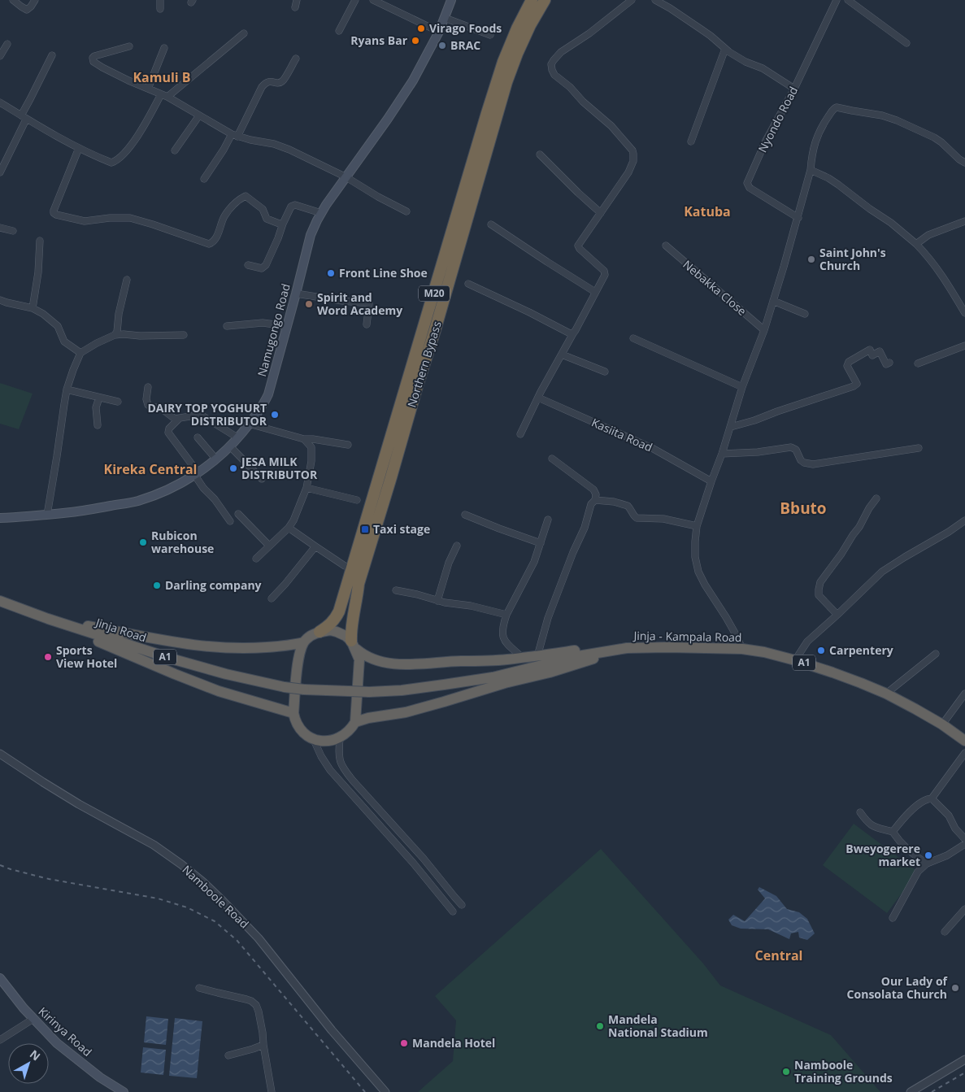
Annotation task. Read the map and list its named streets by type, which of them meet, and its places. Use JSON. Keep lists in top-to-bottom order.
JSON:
{
  "streets": {
    "highway": [
      "M20",
      "Northern Bypass",
      "Jinja Road",
      "Jinja - Kampala Road",
      "A1"
    ],
    "main road": ["Namugongo Road", "Kirinya Road"],
    "street": [
      "Nyondo Road",
      "Nebakka Close",
      "Kasiita Road",
      "Namboole Road"
    ]
  },
  "crossings": [
    ["Jinja Road", "Jinja - Kampala Road"]
  ],
  "districts": [
    "Kamuli B",
    "Katuba",
    "Kireka Central",
    "Bbuto",
    "Central"
  ],
  "places": {
    "other": [
      "Virago Foods",
      "Ryans Bar",
      "BRAC",
      "Saint John's Church",
      "Front Line Shoe",
      "Spirit and Word Academy",
      "DAIRY TOP YOGHURT DISTRIBUTOR",
      "JESA MILK DISTRIBUTOR",
      "Rubicon warehouse",
      "Darling company",
      "Carpentery",
      "Sports View Hotel",
      "Bweyogerere market",
      "Our Lady of Consolata Church",
      "Mandela National Stadium",
      "Mandela Hotel",
      "Namboole Training Grounds"
    ],
    "transit": ["Taxi stage"]
  },
  "north": "top right"
}
